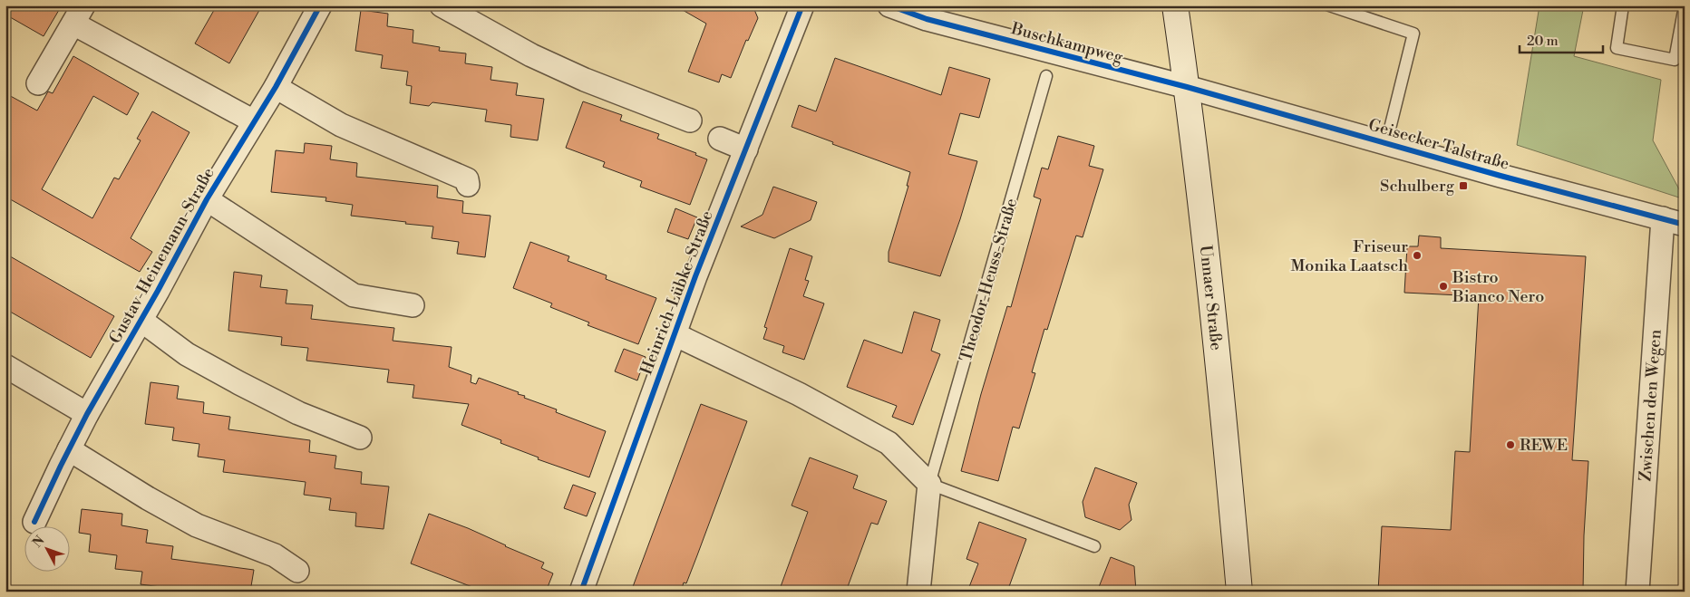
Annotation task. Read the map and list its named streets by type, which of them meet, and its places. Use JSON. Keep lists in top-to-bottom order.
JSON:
{
  "streets": {
    "main road": ["Unnaer Straße"],
    "street": [
      "Buschkampweg",
      "Geisecker Talstraße",
      "Gustav-Heinemann-Straße",
      "Theodor-Heuss-Straße",
      "Heinrich-Lübke-Straße",
      "Zwischen den Wegen"
    ]
  },
  "crossings": [
    ["Buschkampweg", "Geisecker Talstraße"],
    ["Buschkampweg", "Unnaer Straße"],
    ["Geisecker Talstraße", "Unnaer Straße"],
    ["Geisecker Talstraße", "Zwischen den Wegen"]
  ],
  "places": {
    "transit": ["Schulberg"],
    "other": ["Friseur Monika Laatsch", "Bistro Bianco Nero", "REWE"]
  },
  "scale_bar": "20 m",
  "north": "top left"
}
